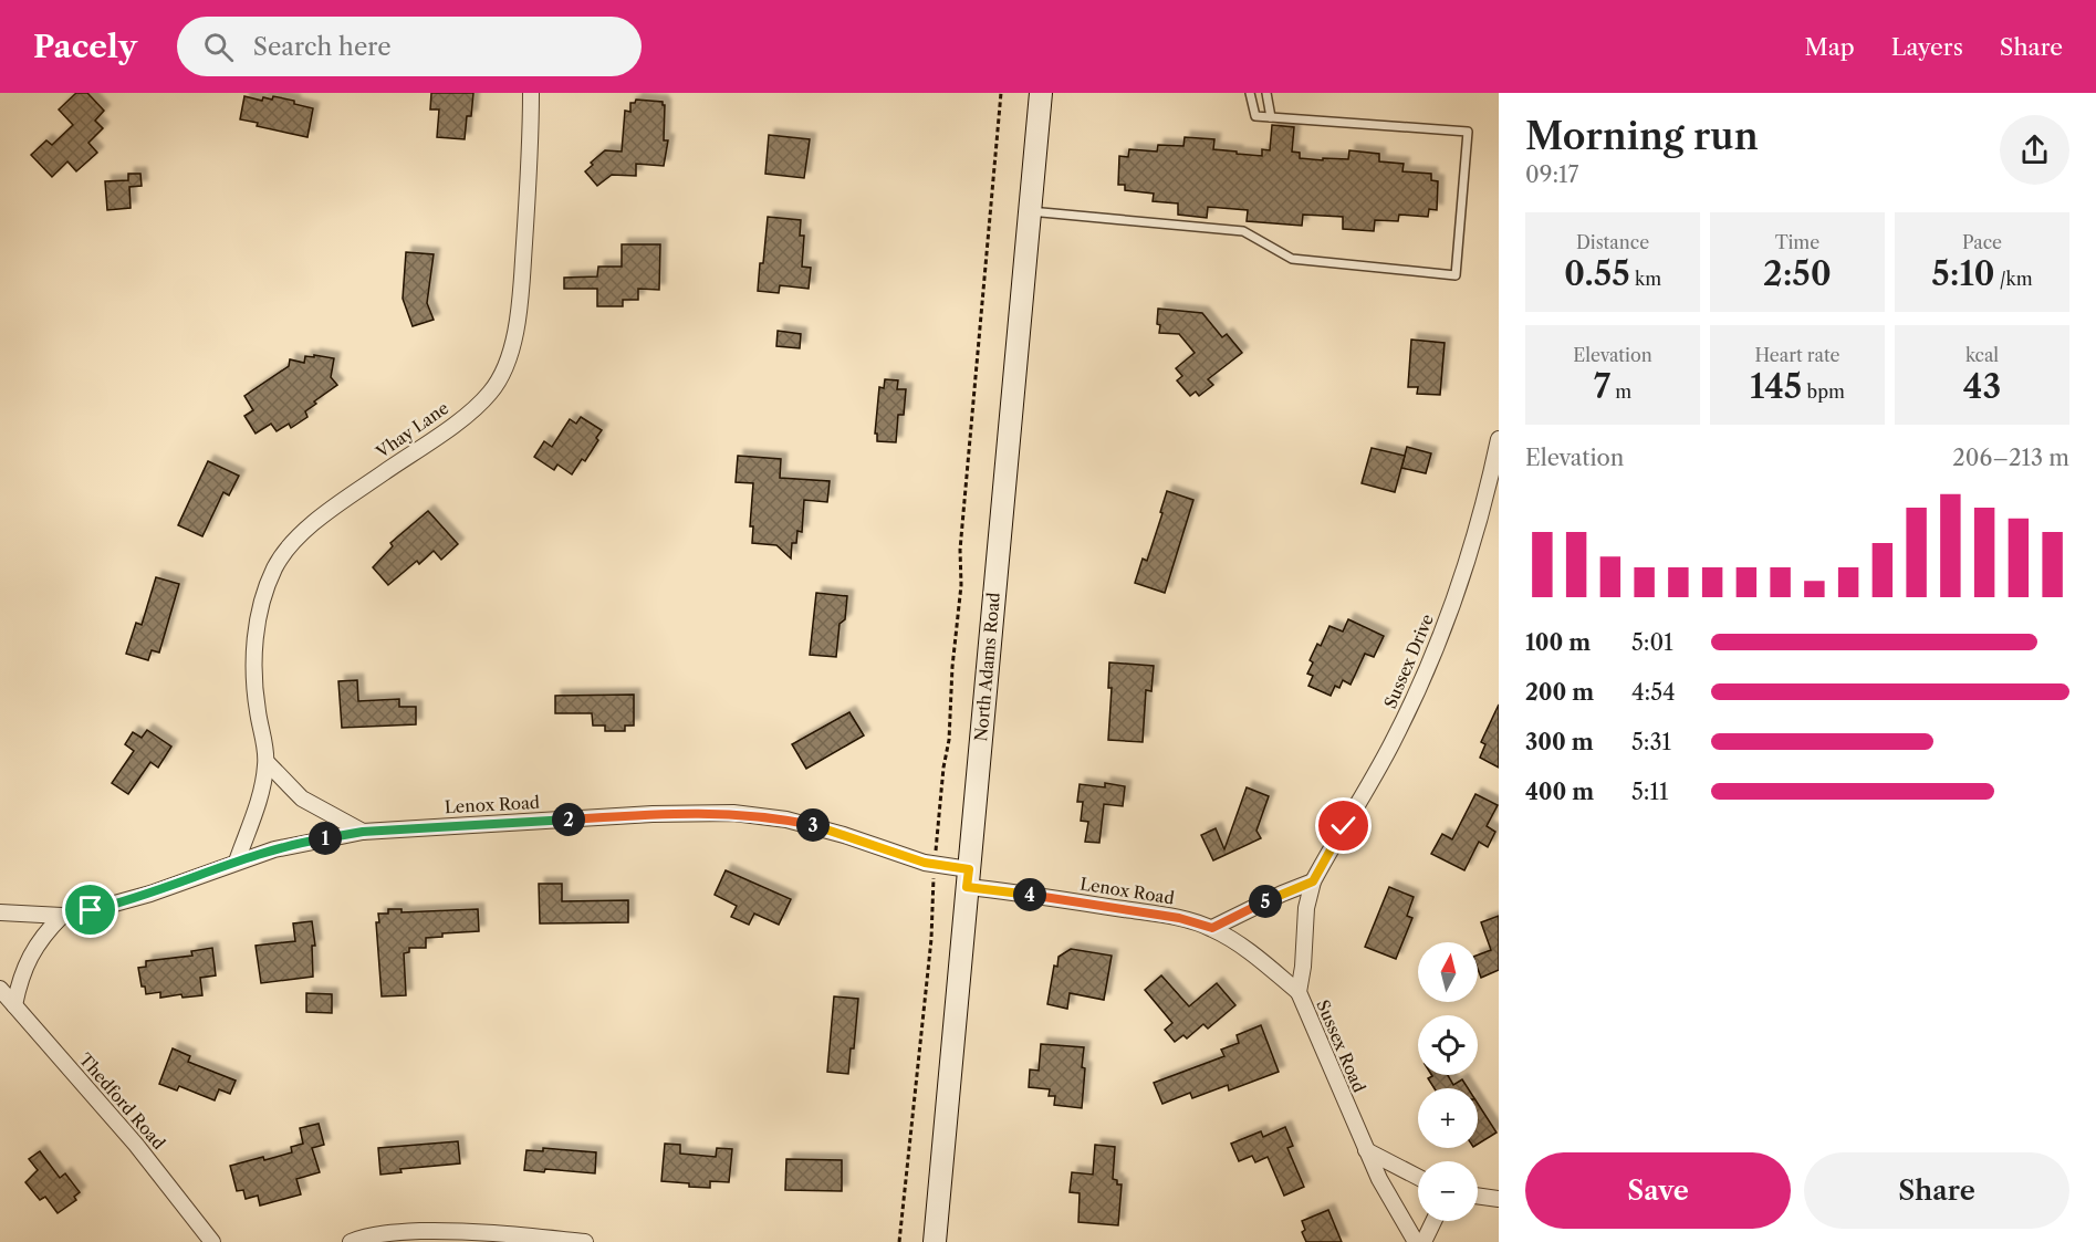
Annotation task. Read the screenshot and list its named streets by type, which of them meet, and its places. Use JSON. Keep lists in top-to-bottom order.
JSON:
{
  "streets": {
    "street": [
      "Vhay Lane",
      "Sussex Drive",
      "North Adams Road",
      "Lenox Road",
      "Sussex Road",
      "Thedford Road"
    ]
  },
  "crossings": [
    ["Vhay Lane", "Lenox Road"],
    ["Sussex Drive", "Sussex Road"],
    ["North Adams Road", "Lenox Road"],
    ["Lenox Road", "Sussex Road"]
  ],
  "north": "top",
  "page": {
    "header": "Pacely",
    "search": "Search here",
    "nav": ["Map", "Layers", "Share"],
    "heading": ["Morning run", "09:17"],
    "stats": [
      ["Distance", "0.55 km"],
      ["Time", "2:50"],
      ["Pace", "5:10 /km"],
      ["Elevation", "7 m"],
      ["Heart rate", "145 bpm"],
      ["kcal", "43"]
    ],
    "chart": ["Elevation", "206–213 m"],
    "list": [
      {
        "name": "100 m",
        "note": "5:01"
      },
      {
        "name": "200 m",
        "note": "4:54"
      },
      {
        "name": "300 m",
        "note": "5:31"
      },
      {
        "name": "400 m",
        "note": "5:11"
      }
    ],
    "pins": [
      "2",
      "3",
      "1",
      "4",
      "5"
    ],
    "map_buttons": ["+", "−"],
    "buttons": ["Save", "Share"]
  }
}
